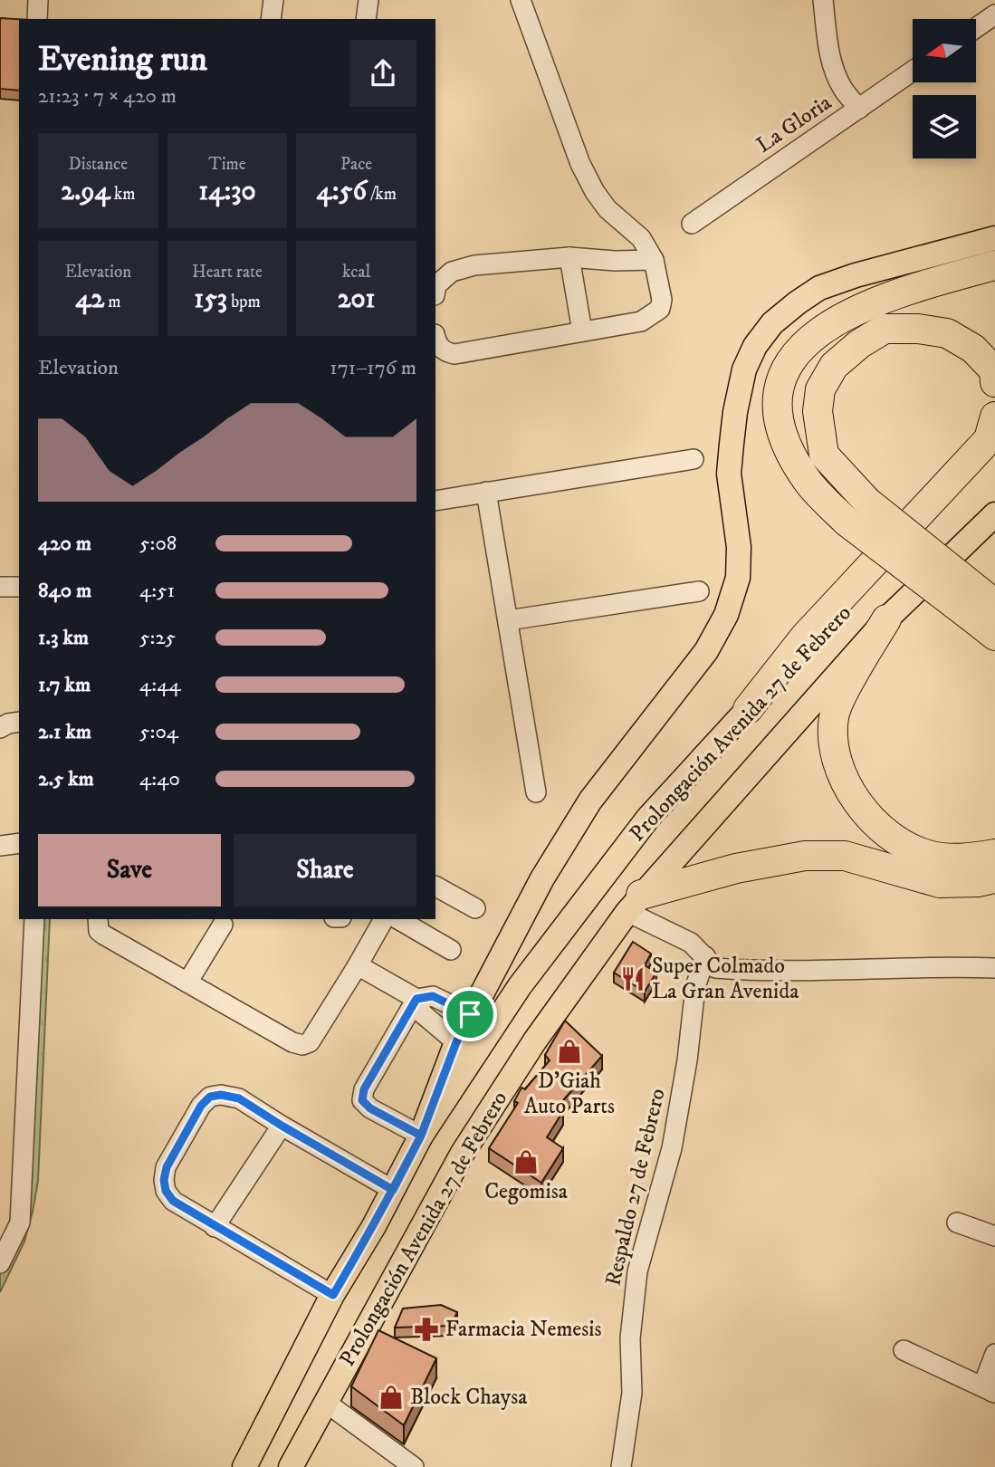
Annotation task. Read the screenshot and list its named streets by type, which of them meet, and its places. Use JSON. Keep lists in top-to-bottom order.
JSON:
{
  "streets": {
    "highway": ["Prolongación Avenida 27 de Febrero"],
    "street": ["La Gloria", "Respaldo 27 de Febrero"]
  },
  "places": {
    "restaurant": ["Super Colmado La Gran Avenida"],
    "shop": ["D'Giah Auto Parts", "Cegomisa", "Block Chaysa"],
    "pharmacy": ["Farmacia Nemesis"]
  },
  "north": "left",
  "page": {
    "heading": ["Evening run", "21:23 · 7 × 420 m"],
    "stats": [
      ["Distance", "2.94 km"],
      ["Time", "14:30"],
      ["Pace", "4:56 /km"],
      ["Elevation", "42 m"],
      ["Heart rate", "153 bpm"],
      ["kcal", "201"]
    ],
    "chart": ["Elevation", "171–176 m"],
    "list": [
      {
        "name": "420 m",
        "note": "5:08"
      },
      {
        "name": "840 m",
        "note": "4:51"
      },
      {
        "name": "1.3 km",
        "note": "5:25"
      },
      {
        "name": "1.7 km",
        "note": "4:44"
      },
      {
        "name": "2.1 km",
        "note": "5:04"
      },
      {
        "name": "2.5 km",
        "note": "4:40"
      }
    ],
    "buttons": ["Save", "Share"]
  }
}
